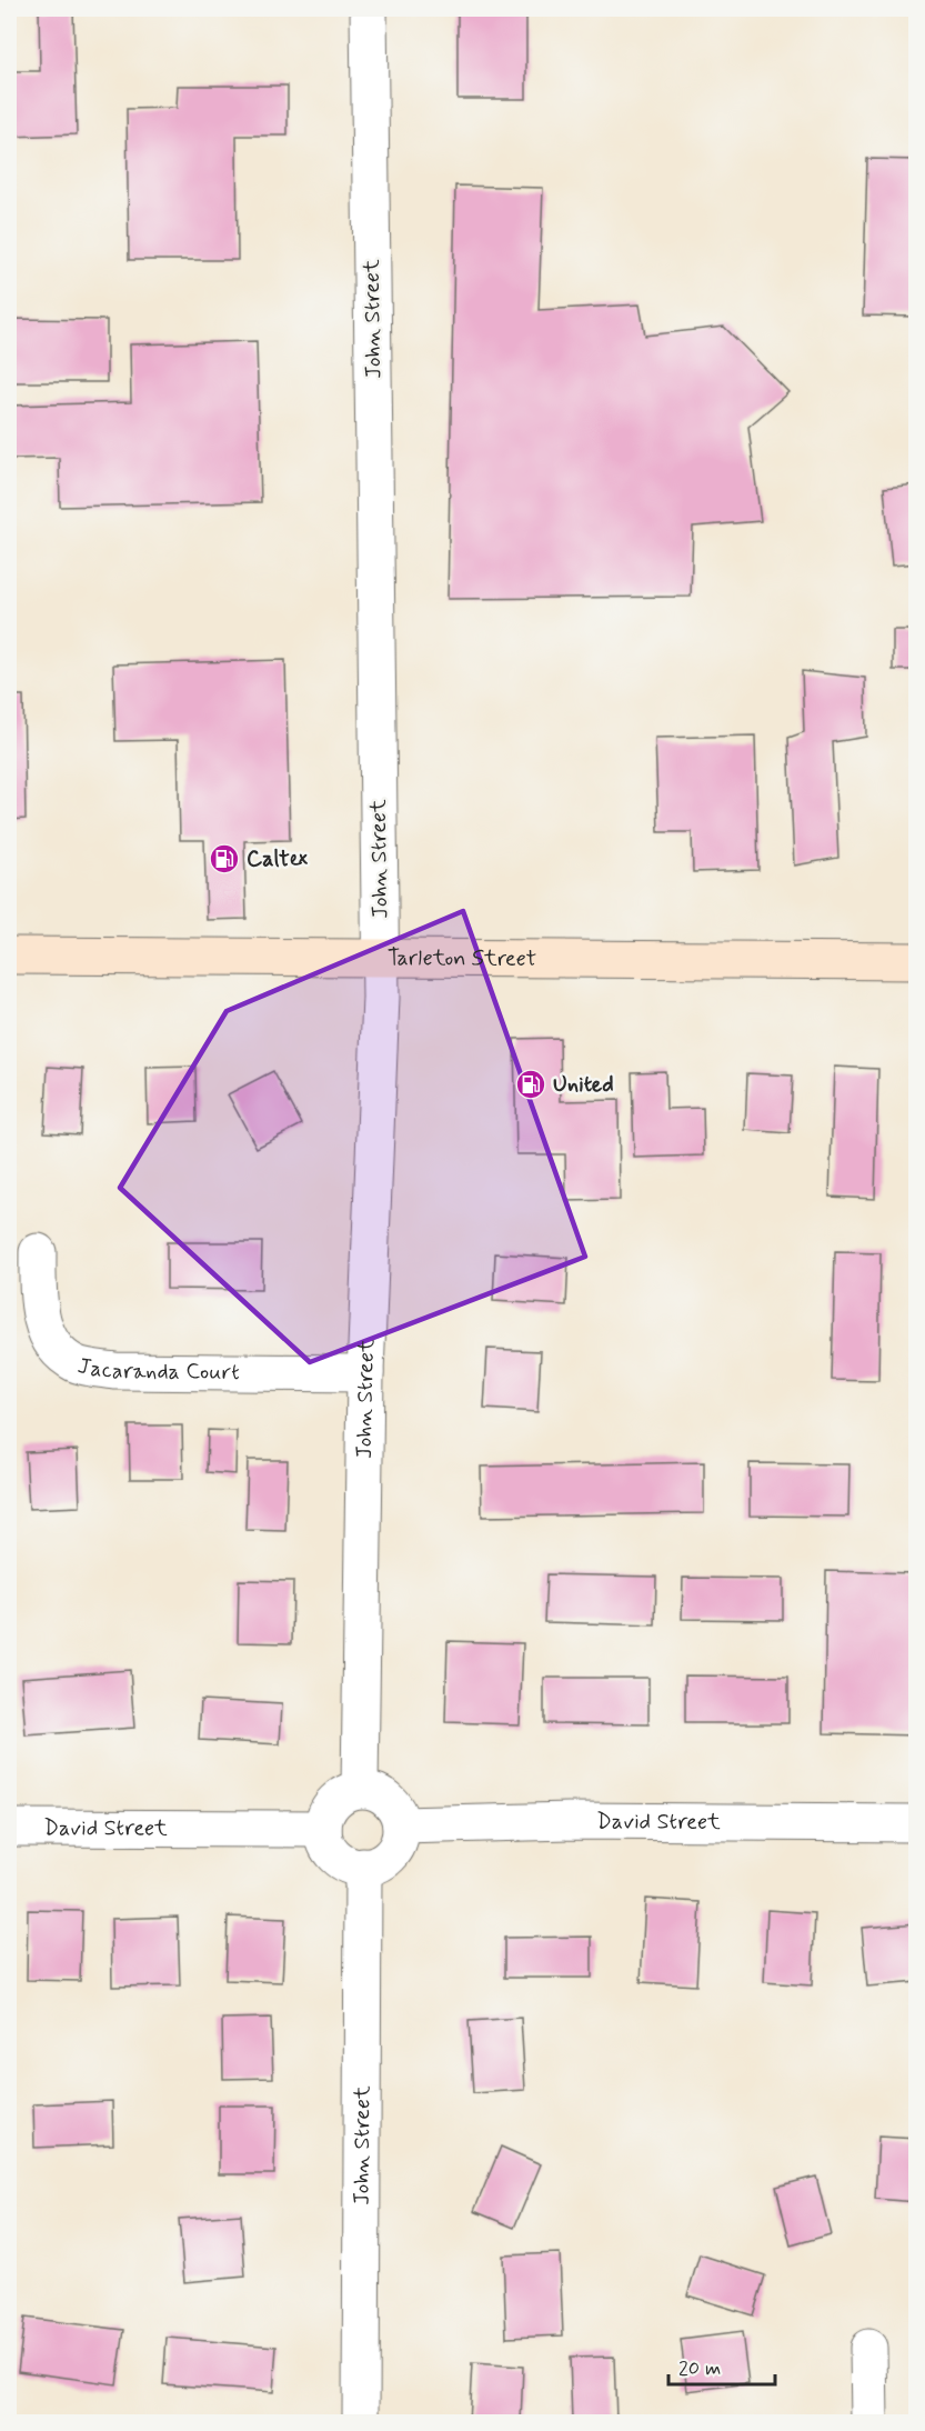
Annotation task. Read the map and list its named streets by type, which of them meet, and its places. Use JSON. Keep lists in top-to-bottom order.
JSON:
{
  "streets": {
    "main road": ["Tarleton Street"],
    "street": ["John Street", "Jacaranda Court", "David Street"]
  },
  "crossings": [
    ["John Street", "Tarleton Street"],
    ["John Street", "Jacaranda Court"],
    ["John Street", "David Street"]
  ],
  "places": {
    "fuel station": ["Caltex", "United"]
  },
  "scale_bar": "20 m"
}
